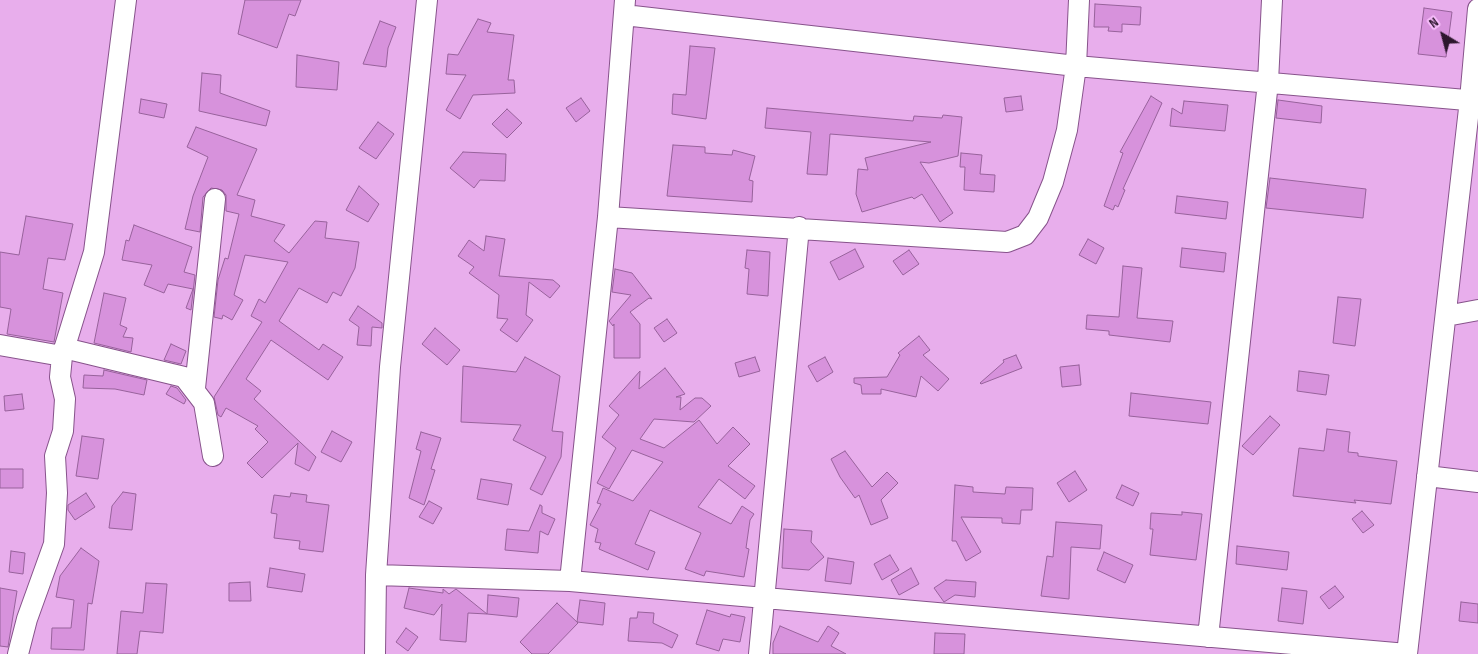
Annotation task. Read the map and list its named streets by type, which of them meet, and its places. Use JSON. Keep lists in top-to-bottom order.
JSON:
{
  "north": "top left"
}
